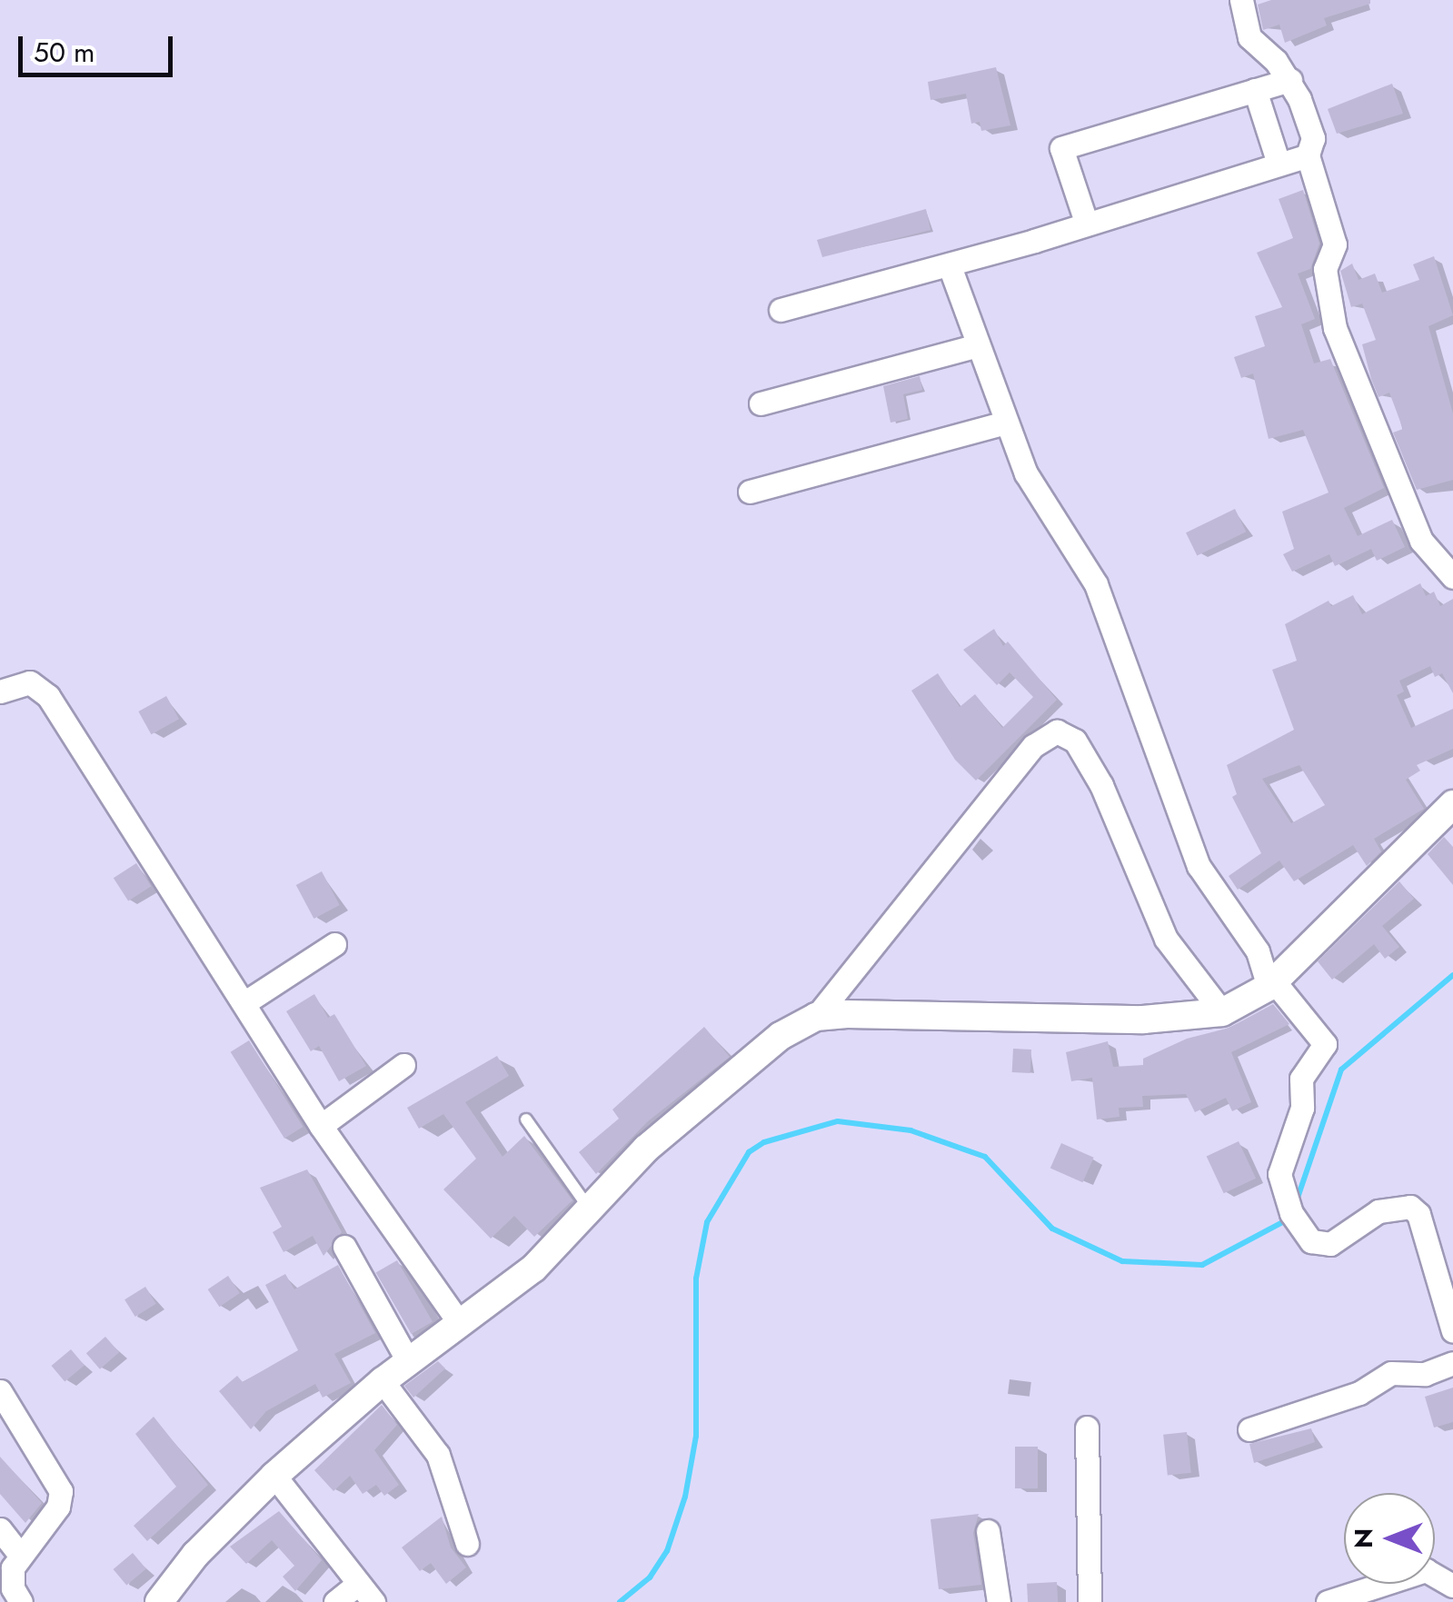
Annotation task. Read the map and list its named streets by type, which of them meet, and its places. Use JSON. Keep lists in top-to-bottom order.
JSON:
{
  "scale_bar": "50 m",
  "north": "left"
}
